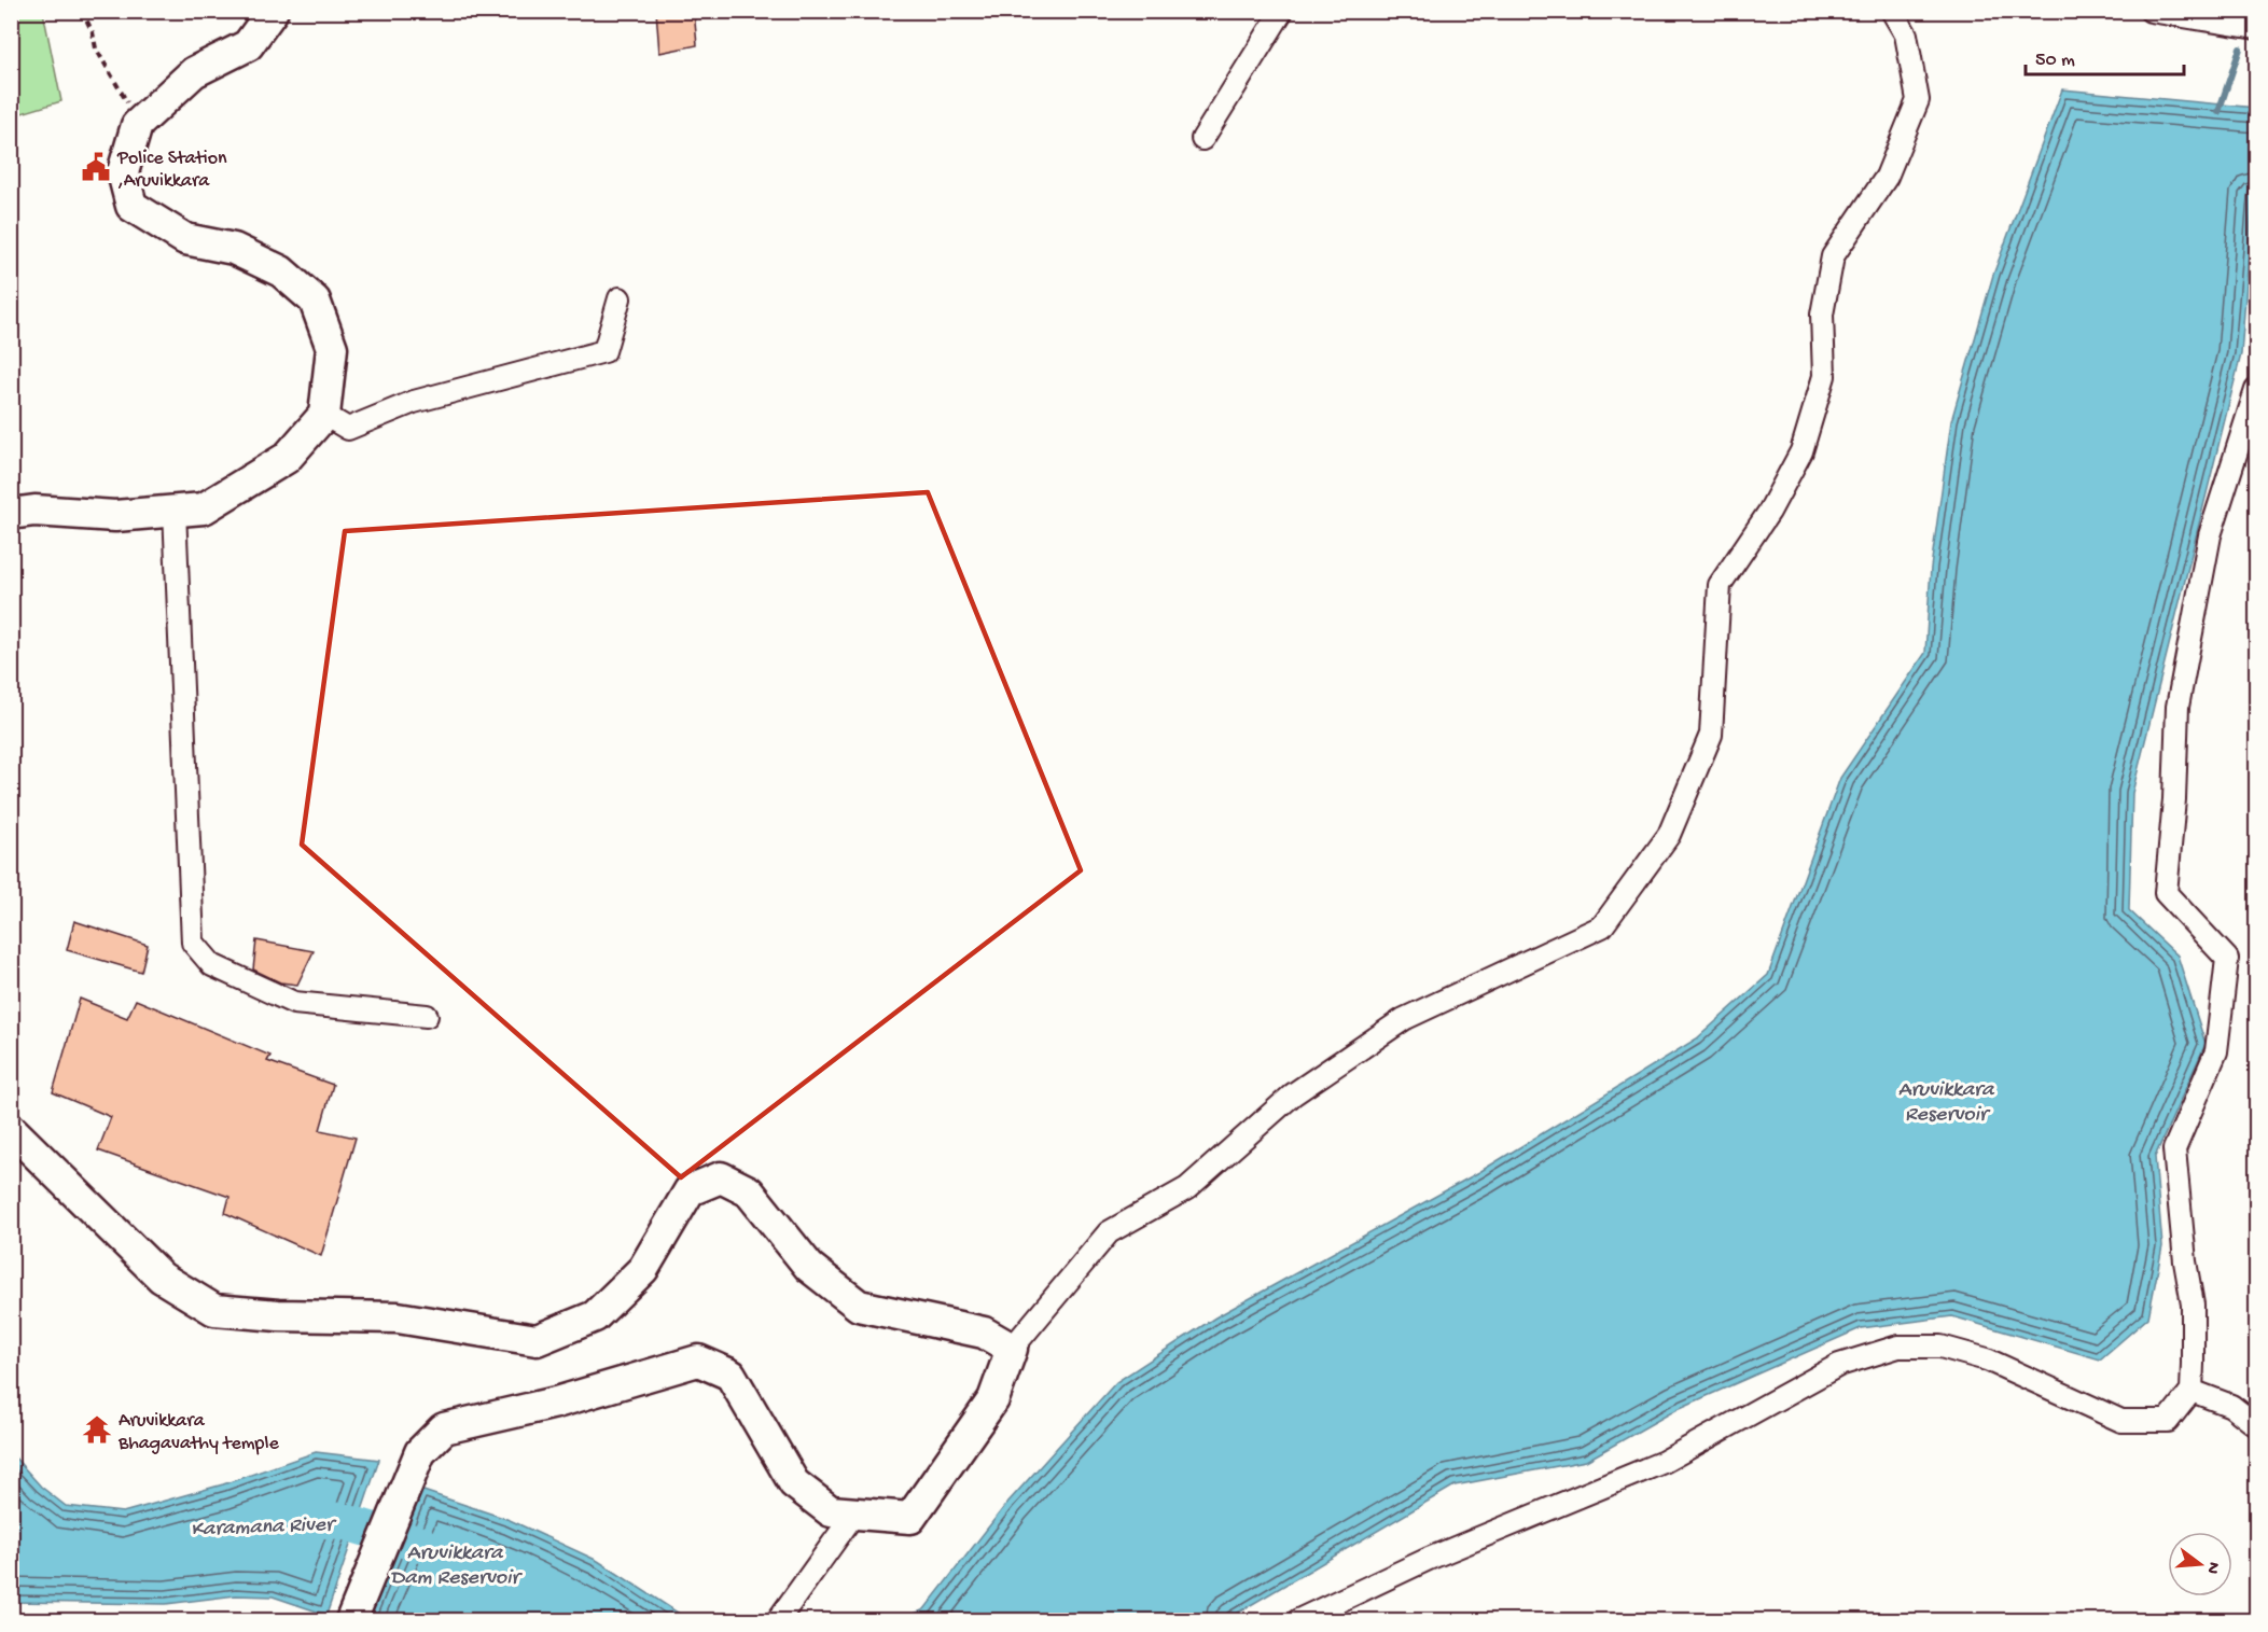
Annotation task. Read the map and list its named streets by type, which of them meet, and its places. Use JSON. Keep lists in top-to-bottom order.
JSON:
{
  "water": ["Aruvikkara Reservoir", "Karamana River", "Aruvikkara Dam Reservoir"],
  "places": {
    "public building": ["Police Station ,Aruvikkara"],
    "temple": ["Aruvikkara Bhagavathy temple"]
  },
  "scale_bar": "50 m",
  "north": "right"
}
